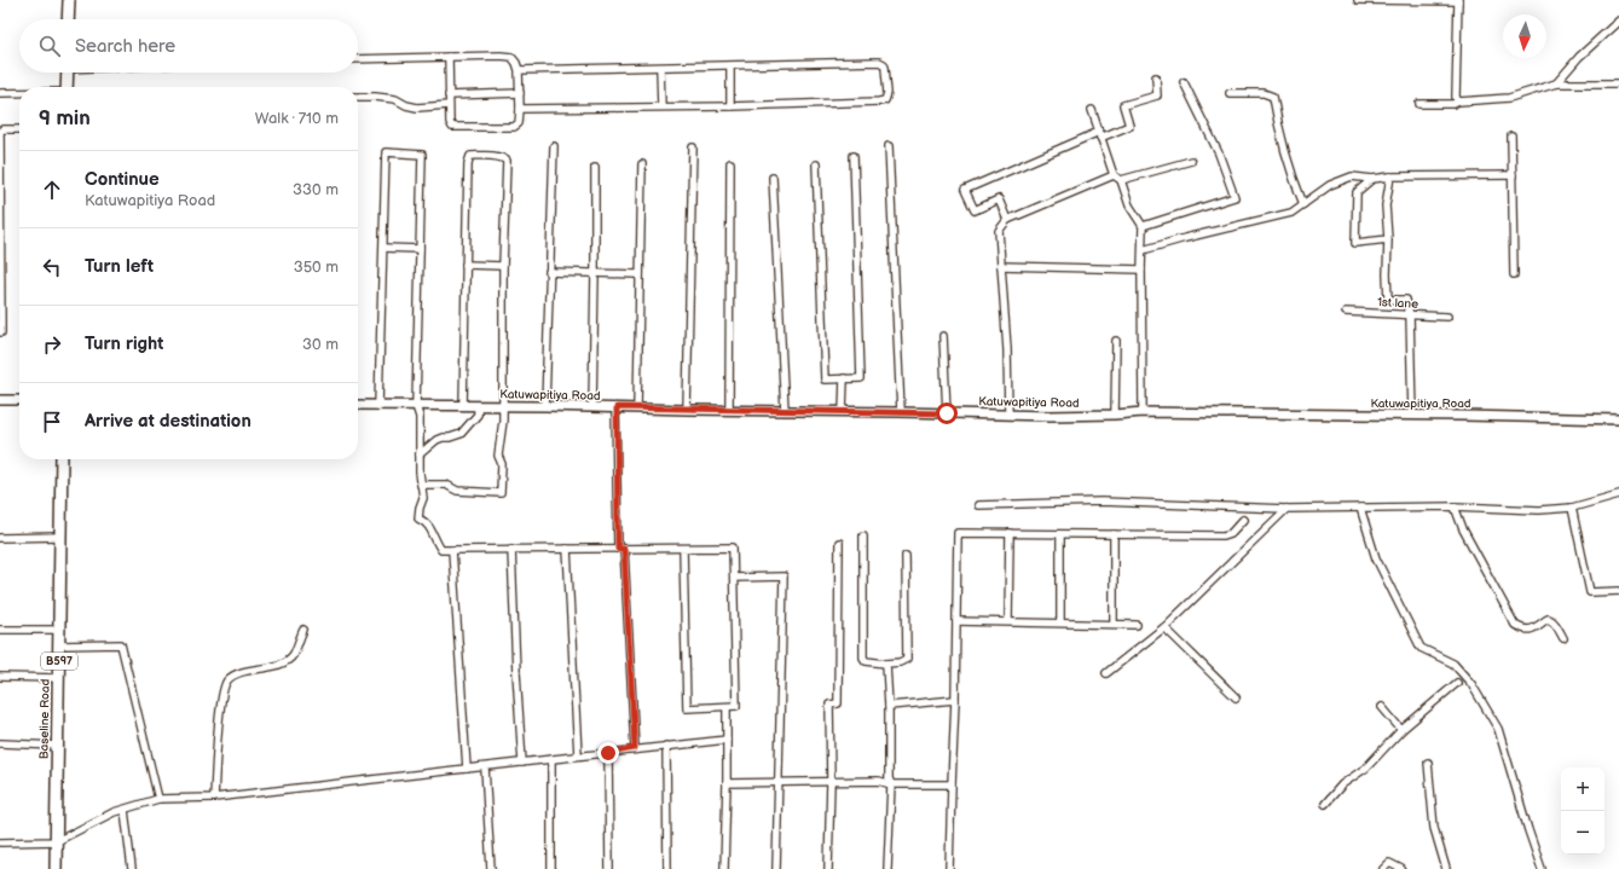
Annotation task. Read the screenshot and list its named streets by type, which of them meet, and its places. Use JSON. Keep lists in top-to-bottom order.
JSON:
{
  "streets": {
    "main road": ["B597", "Baseline Road"],
    "street": ["1st lane", "Katuwapitiya Road"]
  },
  "north": "bottom",
  "page": {
    "search": "Search here",
    "heading": ["9 min", "Walk · 710 m"],
    "list": [
      ["Continue", "Katuwapitiya Road", "330 m"],
      ["Turn left", "350 m"],
      ["Turn right", "30 m"],
      "Arrive at destination"
    ],
    "map_buttons": ["+", "−"]
  }
}
